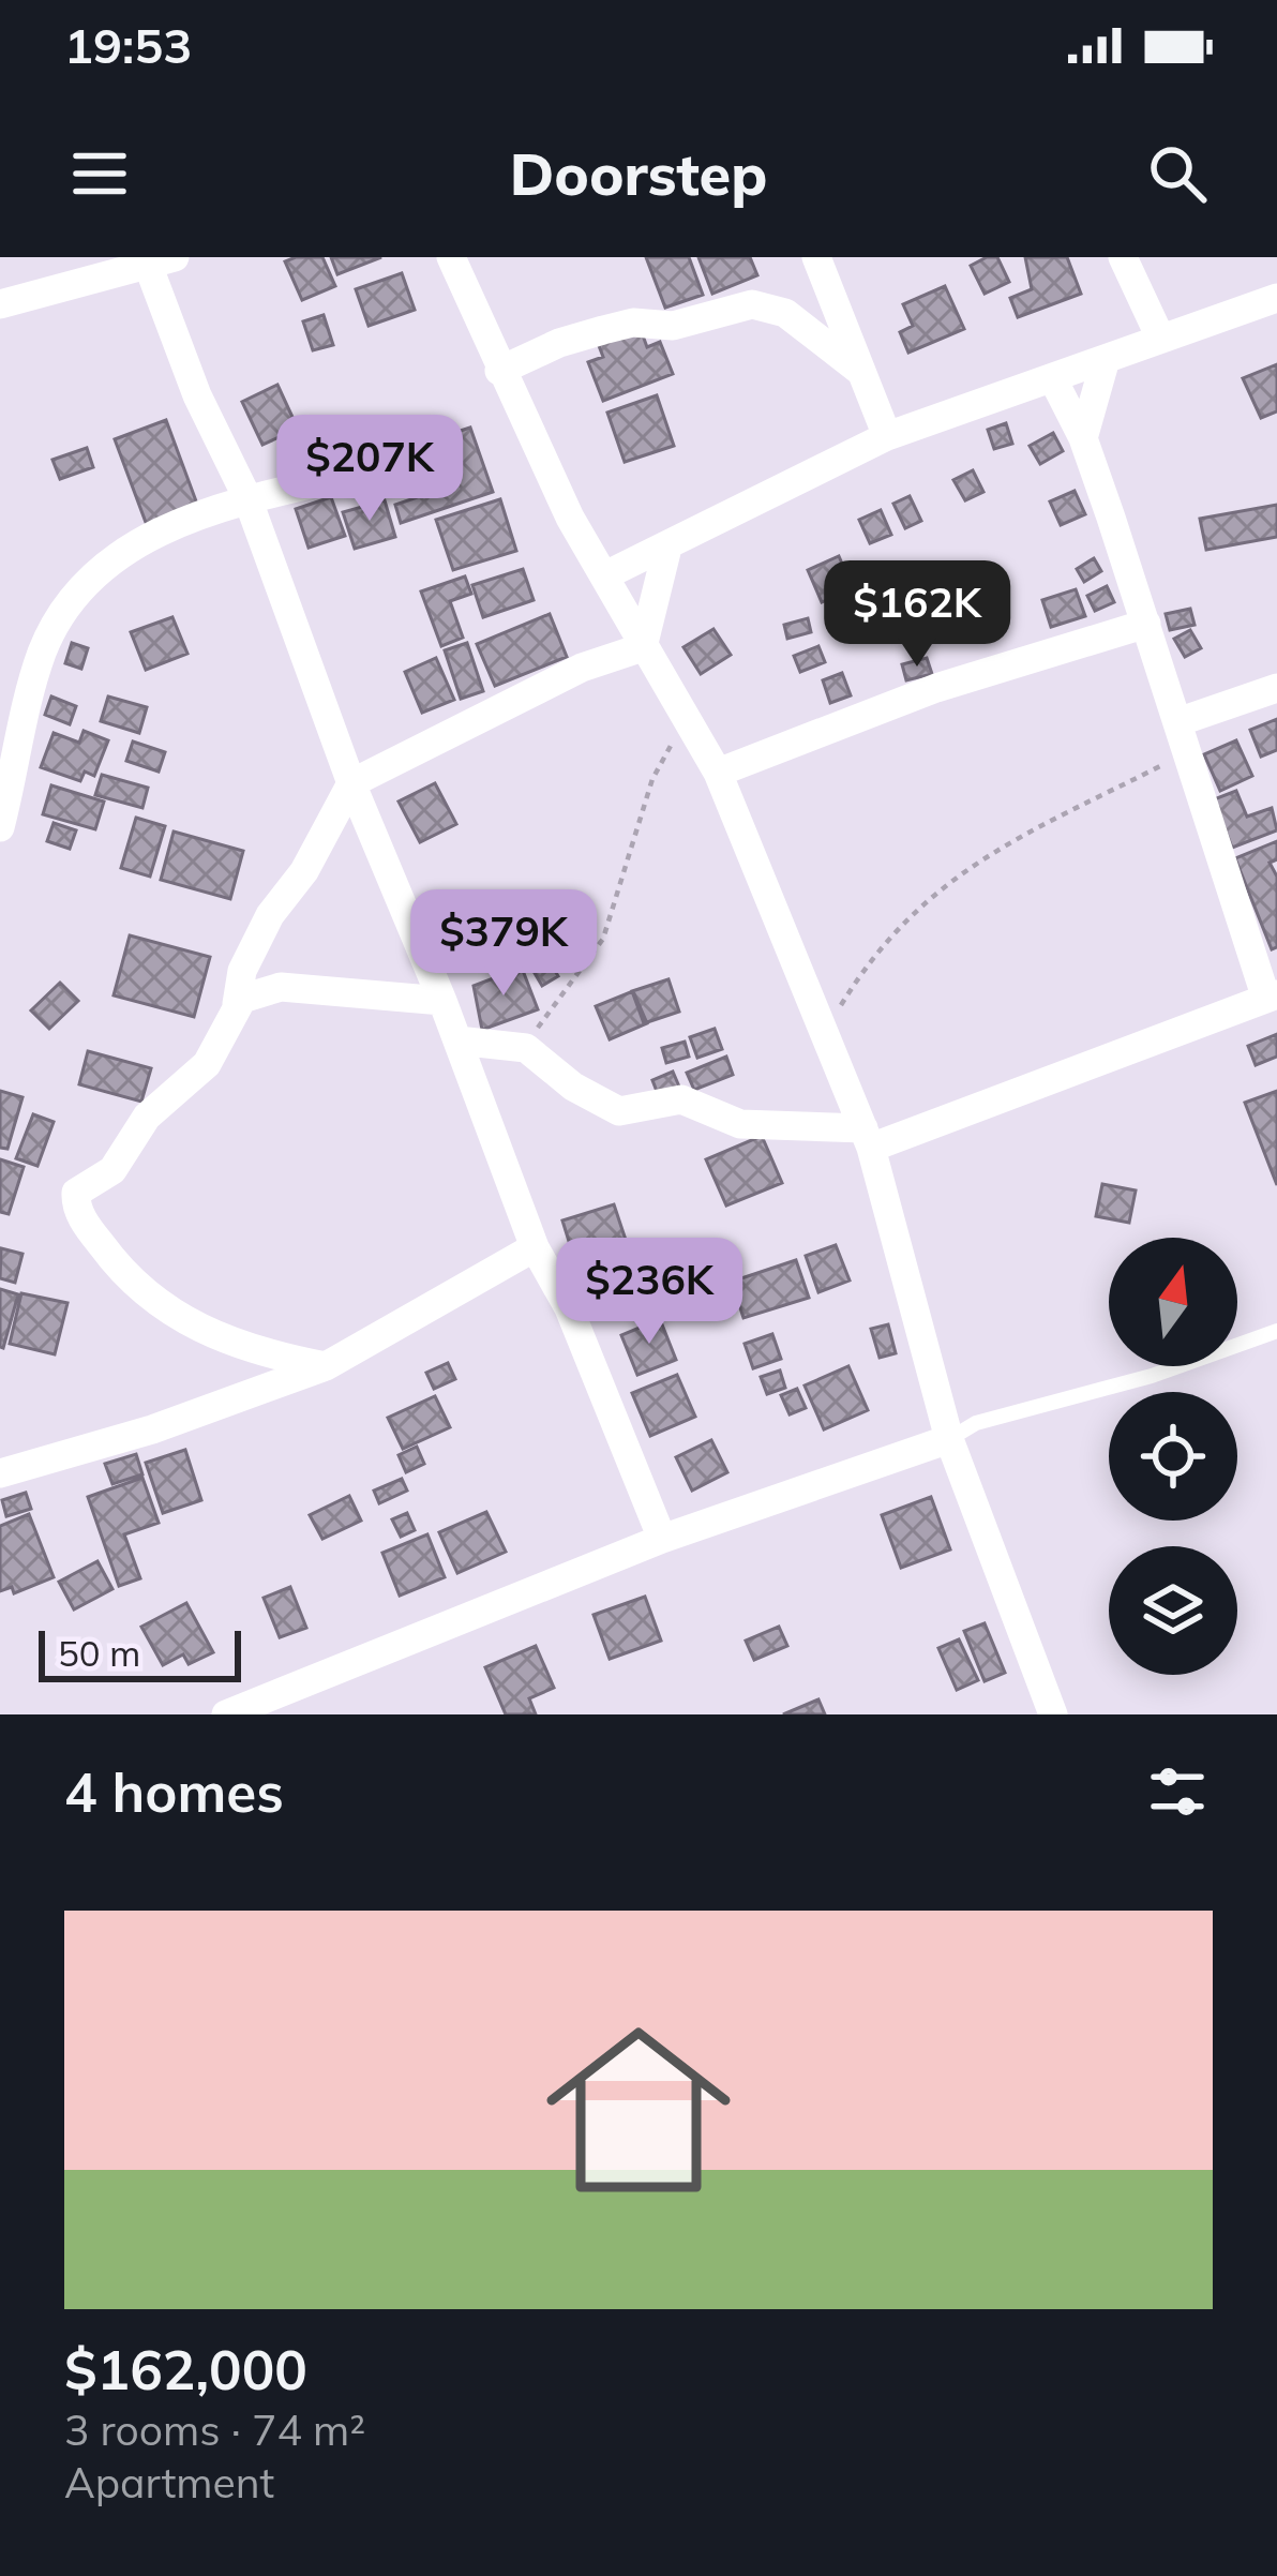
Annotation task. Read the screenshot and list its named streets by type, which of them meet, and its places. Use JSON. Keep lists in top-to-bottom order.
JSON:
{
  "scale_bar": "50 m",
  "north": "top",
  "page": {
    "status": "19:53",
    "header": "Doorstep",
    "price": [
      "$207K",
      "$162K",
      "$379K",
      "$236K"
    ],
    "scale": "50 m",
    "heading": "4 homes",
    "list": [
      {
        "name": "$162,000",
        "note": "3 rooms · 74 m² · Apartment"
      }
    ]
  }
}
